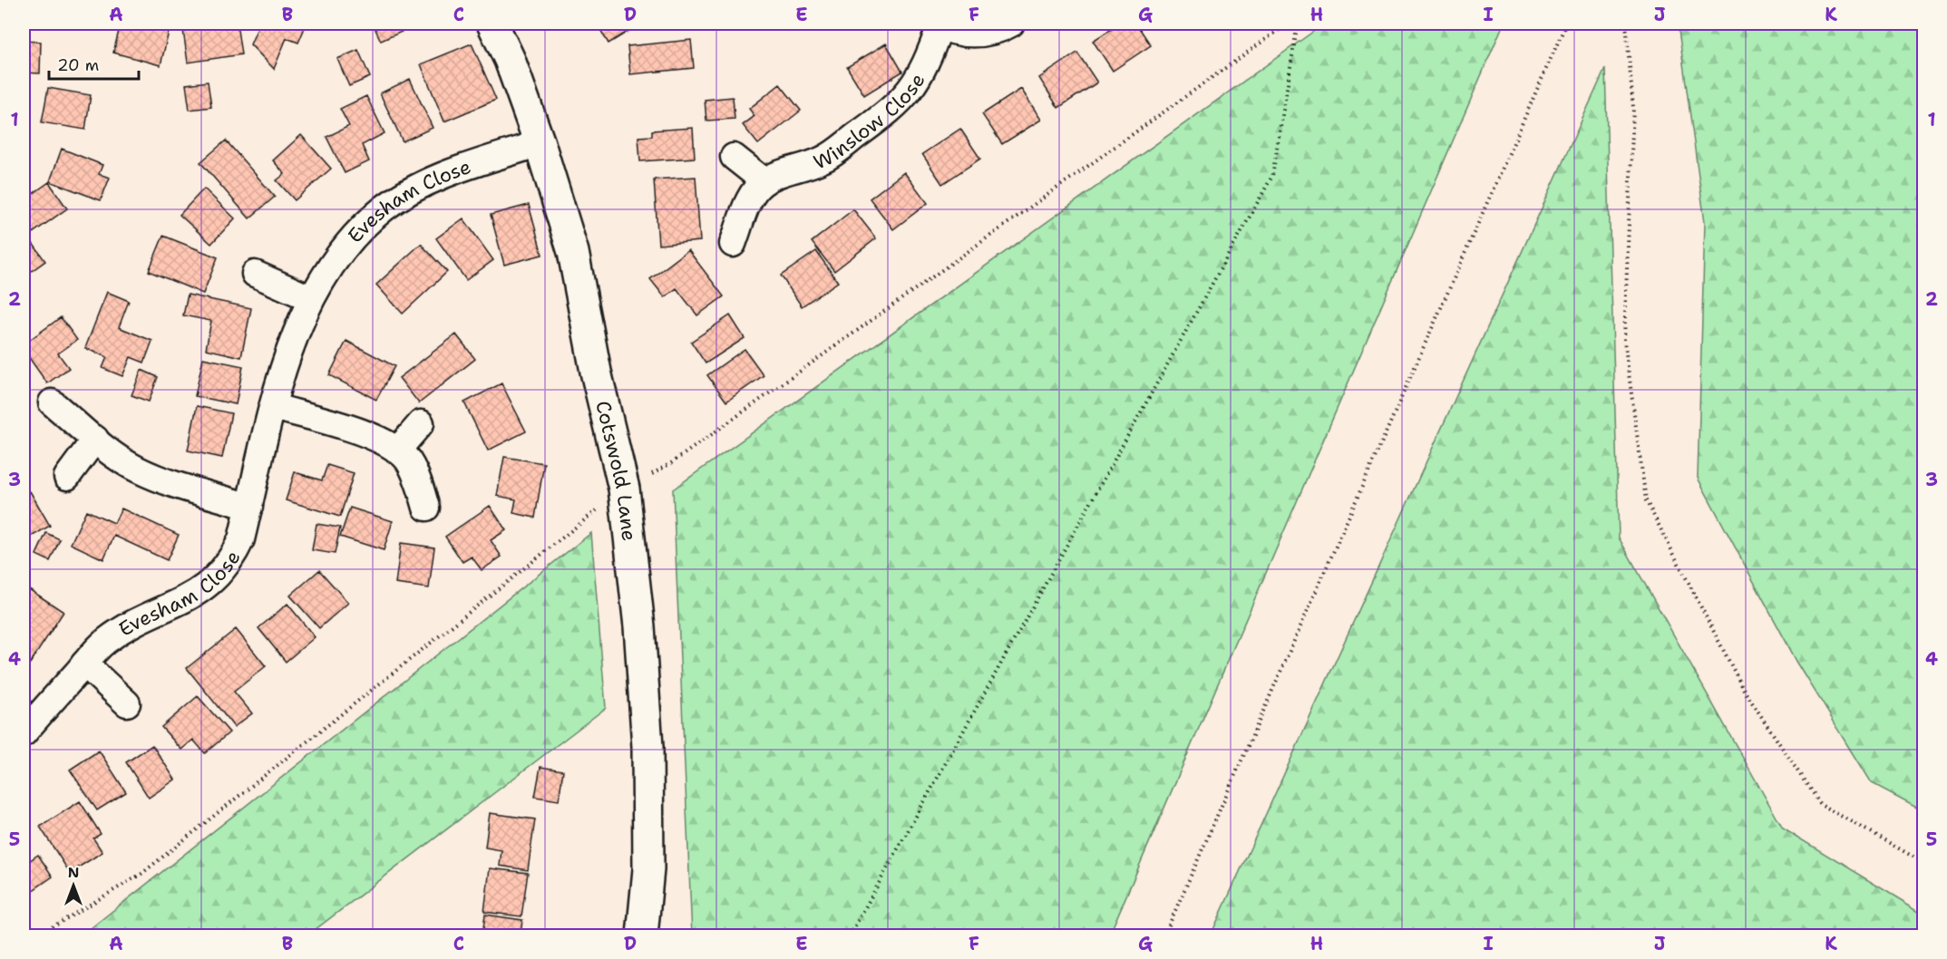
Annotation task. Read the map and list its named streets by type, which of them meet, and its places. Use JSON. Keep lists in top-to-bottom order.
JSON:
{
  "streets": {
    "street": ["Winslow Close", "Evesham Close", "Cotswold Lane"]
  },
  "crossings": [
    ["Evesham Close", "Cotswold Lane"]
  ],
  "scale_bar": "20 m",
  "north": "top",
  "grid": {
    "columns": [
      "A",
      "B",
      "C",
      "D",
      "E",
      "F",
      "G",
      "H",
      "I",
      "J",
      "K"
    ],
    "rows": [
      "1",
      "2",
      "3",
      "4",
      "5"
    ]
  }
}
